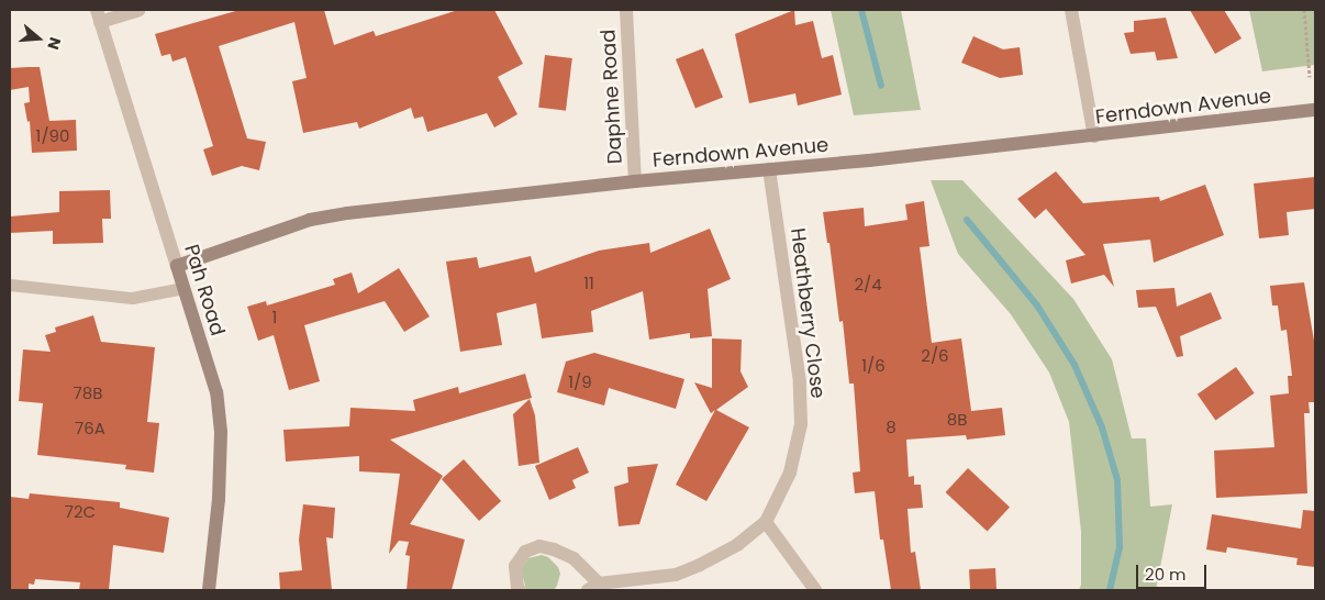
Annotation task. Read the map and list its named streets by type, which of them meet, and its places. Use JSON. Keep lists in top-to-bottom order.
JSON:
{
  "streets": {
    "main road": ["Ferndown Avenue", "Pah Road"],
    "street": ["Daphne Road", "Heathberry Close"]
  },
  "crossings": [
    ["Daphne Road", "Ferndown Avenue"],
    ["Ferndown Avenue", "Pah Road"],
    ["Ferndown Avenue", "Heathberry Close"]
  ],
  "house_numbers": [
    "1/90",
    "11",
    "2/4",
    "1",
    "2/6",
    "1/6",
    "1/9",
    "78B",
    "8B",
    "8",
    "76A",
    "72C"
  ],
  "scale_bar": "20 m",
  "north": "right"
}
